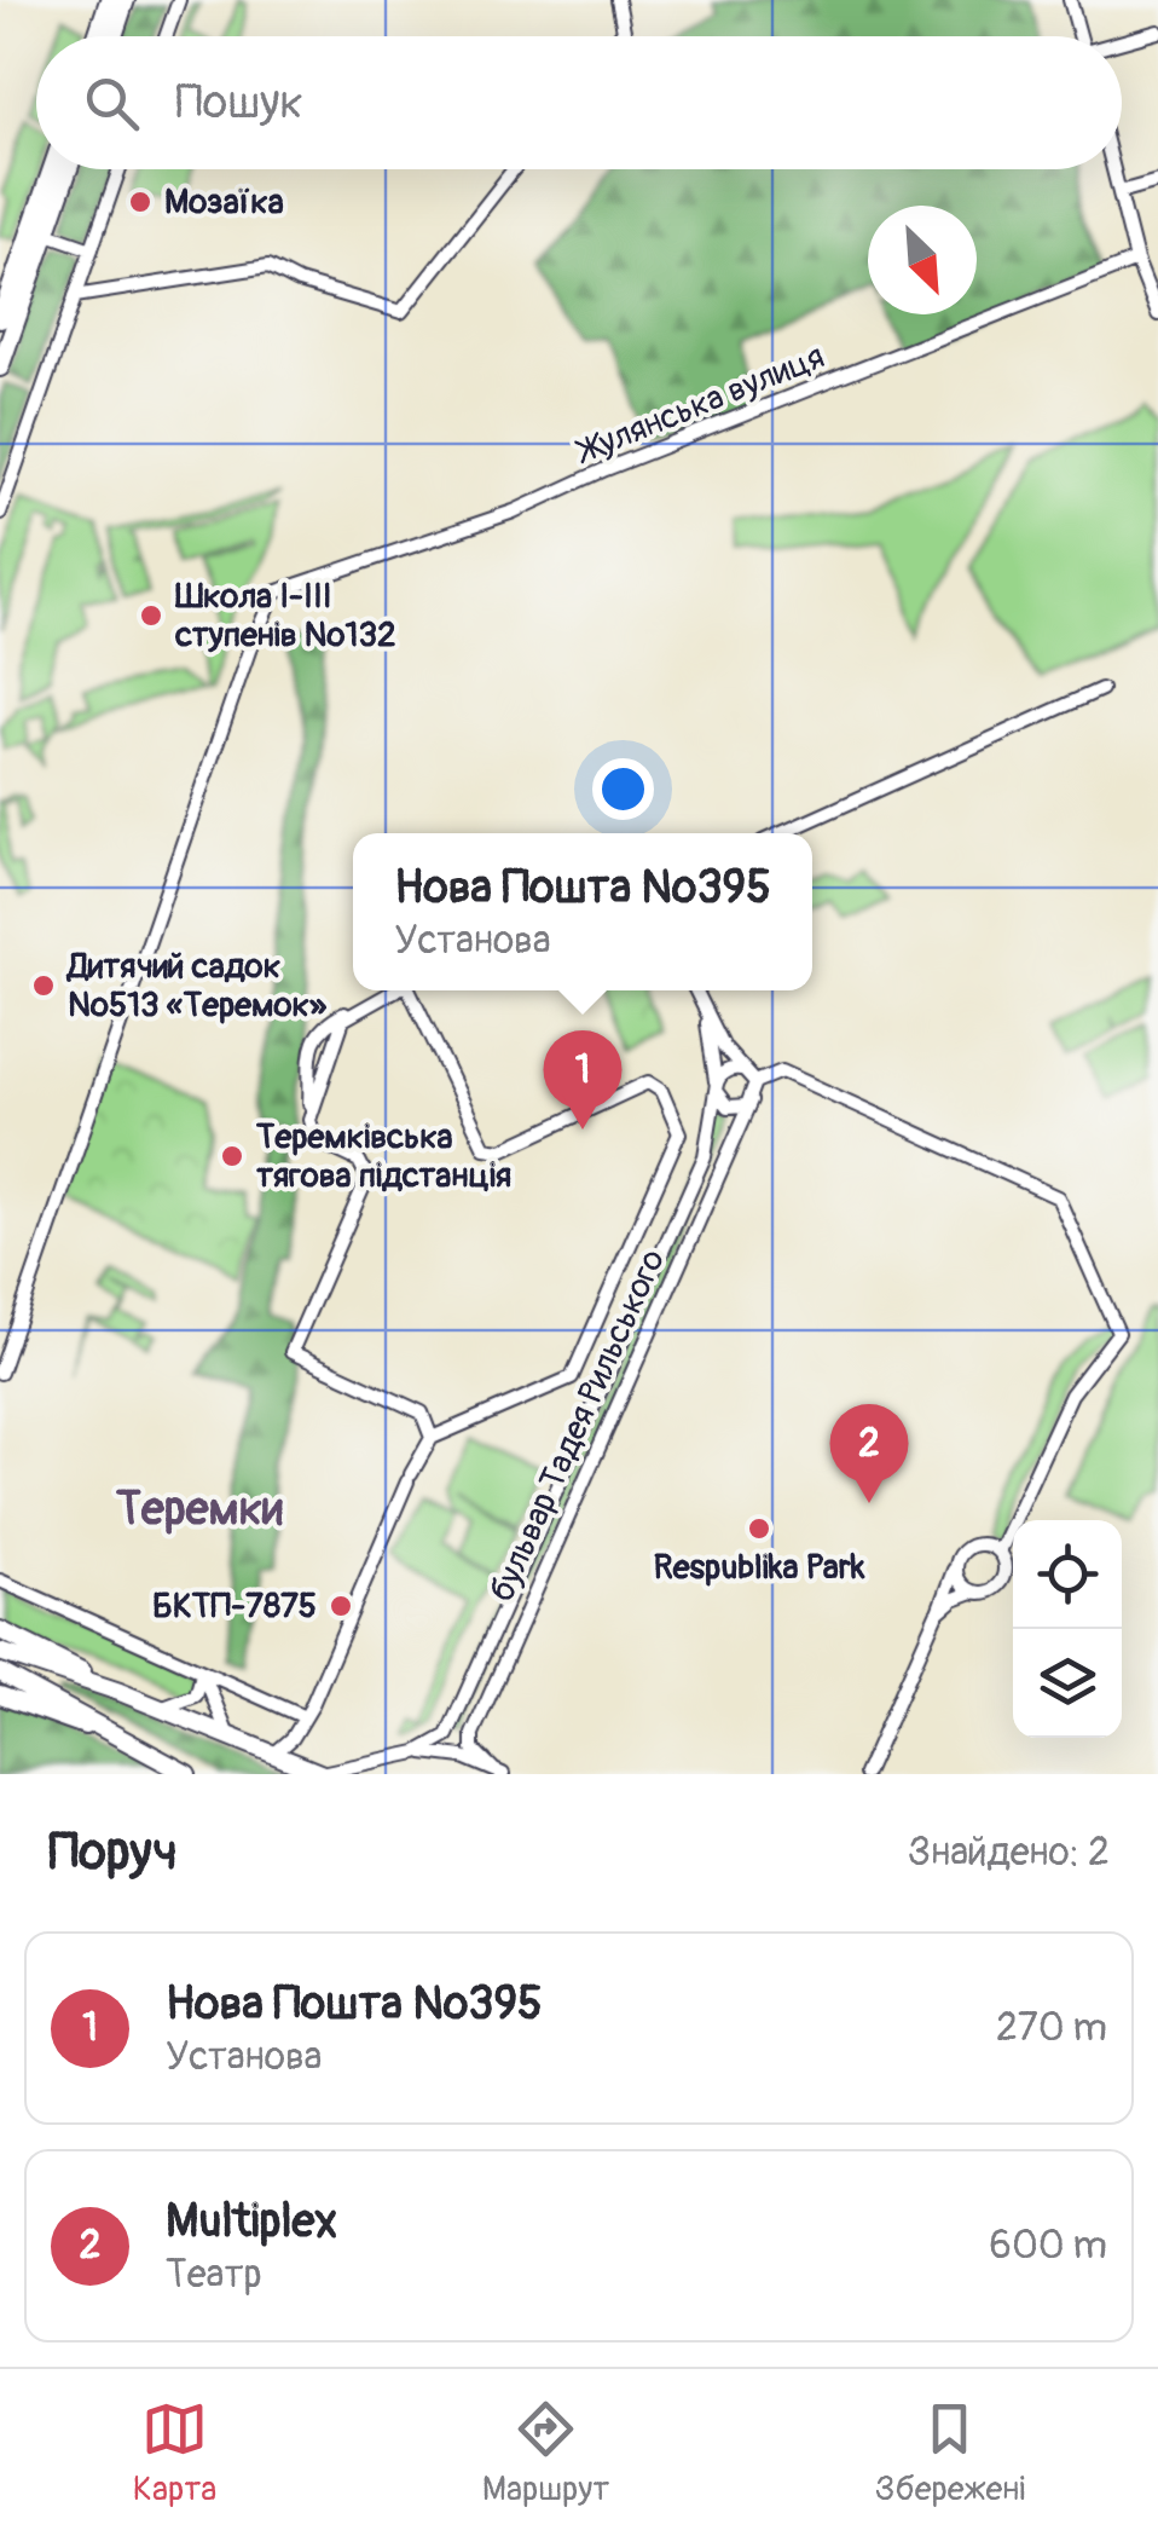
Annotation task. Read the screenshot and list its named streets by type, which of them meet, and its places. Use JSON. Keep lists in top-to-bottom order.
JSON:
{
  "streets": {
    "street": ["Жулянська вулиця", "бульвар Тадея Рильського"]
  },
  "districts": ["Теремки"],
  "places": [
    "Мозаїка",
    "Школа І-ІІІ ступенів №132",
    "Дитячий садок №513 «Теремок»",
    "Теремківська тягова підстанція",
    "Respublika Park",
    "БКТП-7875"
  ],
  "north": "bottom right",
  "page": {
    "search": "Пошук",
    "popup": ["Нова Пошта №395", "Установа"],
    "pins": ["1", "2"],
    "heading": ["Поруч", "Знайдено: 2"],
    "list": [
      {
        "mark": "1",
        "name": "Нова Пошта №395",
        "note": "Установа",
        "value": "270 m"
      },
      {
        "mark": "2",
        "name": "Multiplex",
        "note": "Театр",
        "value": "600 m"
      }
    ],
    "nav": ["Карта", "Маршрут", "Збережені"]
  }
}
